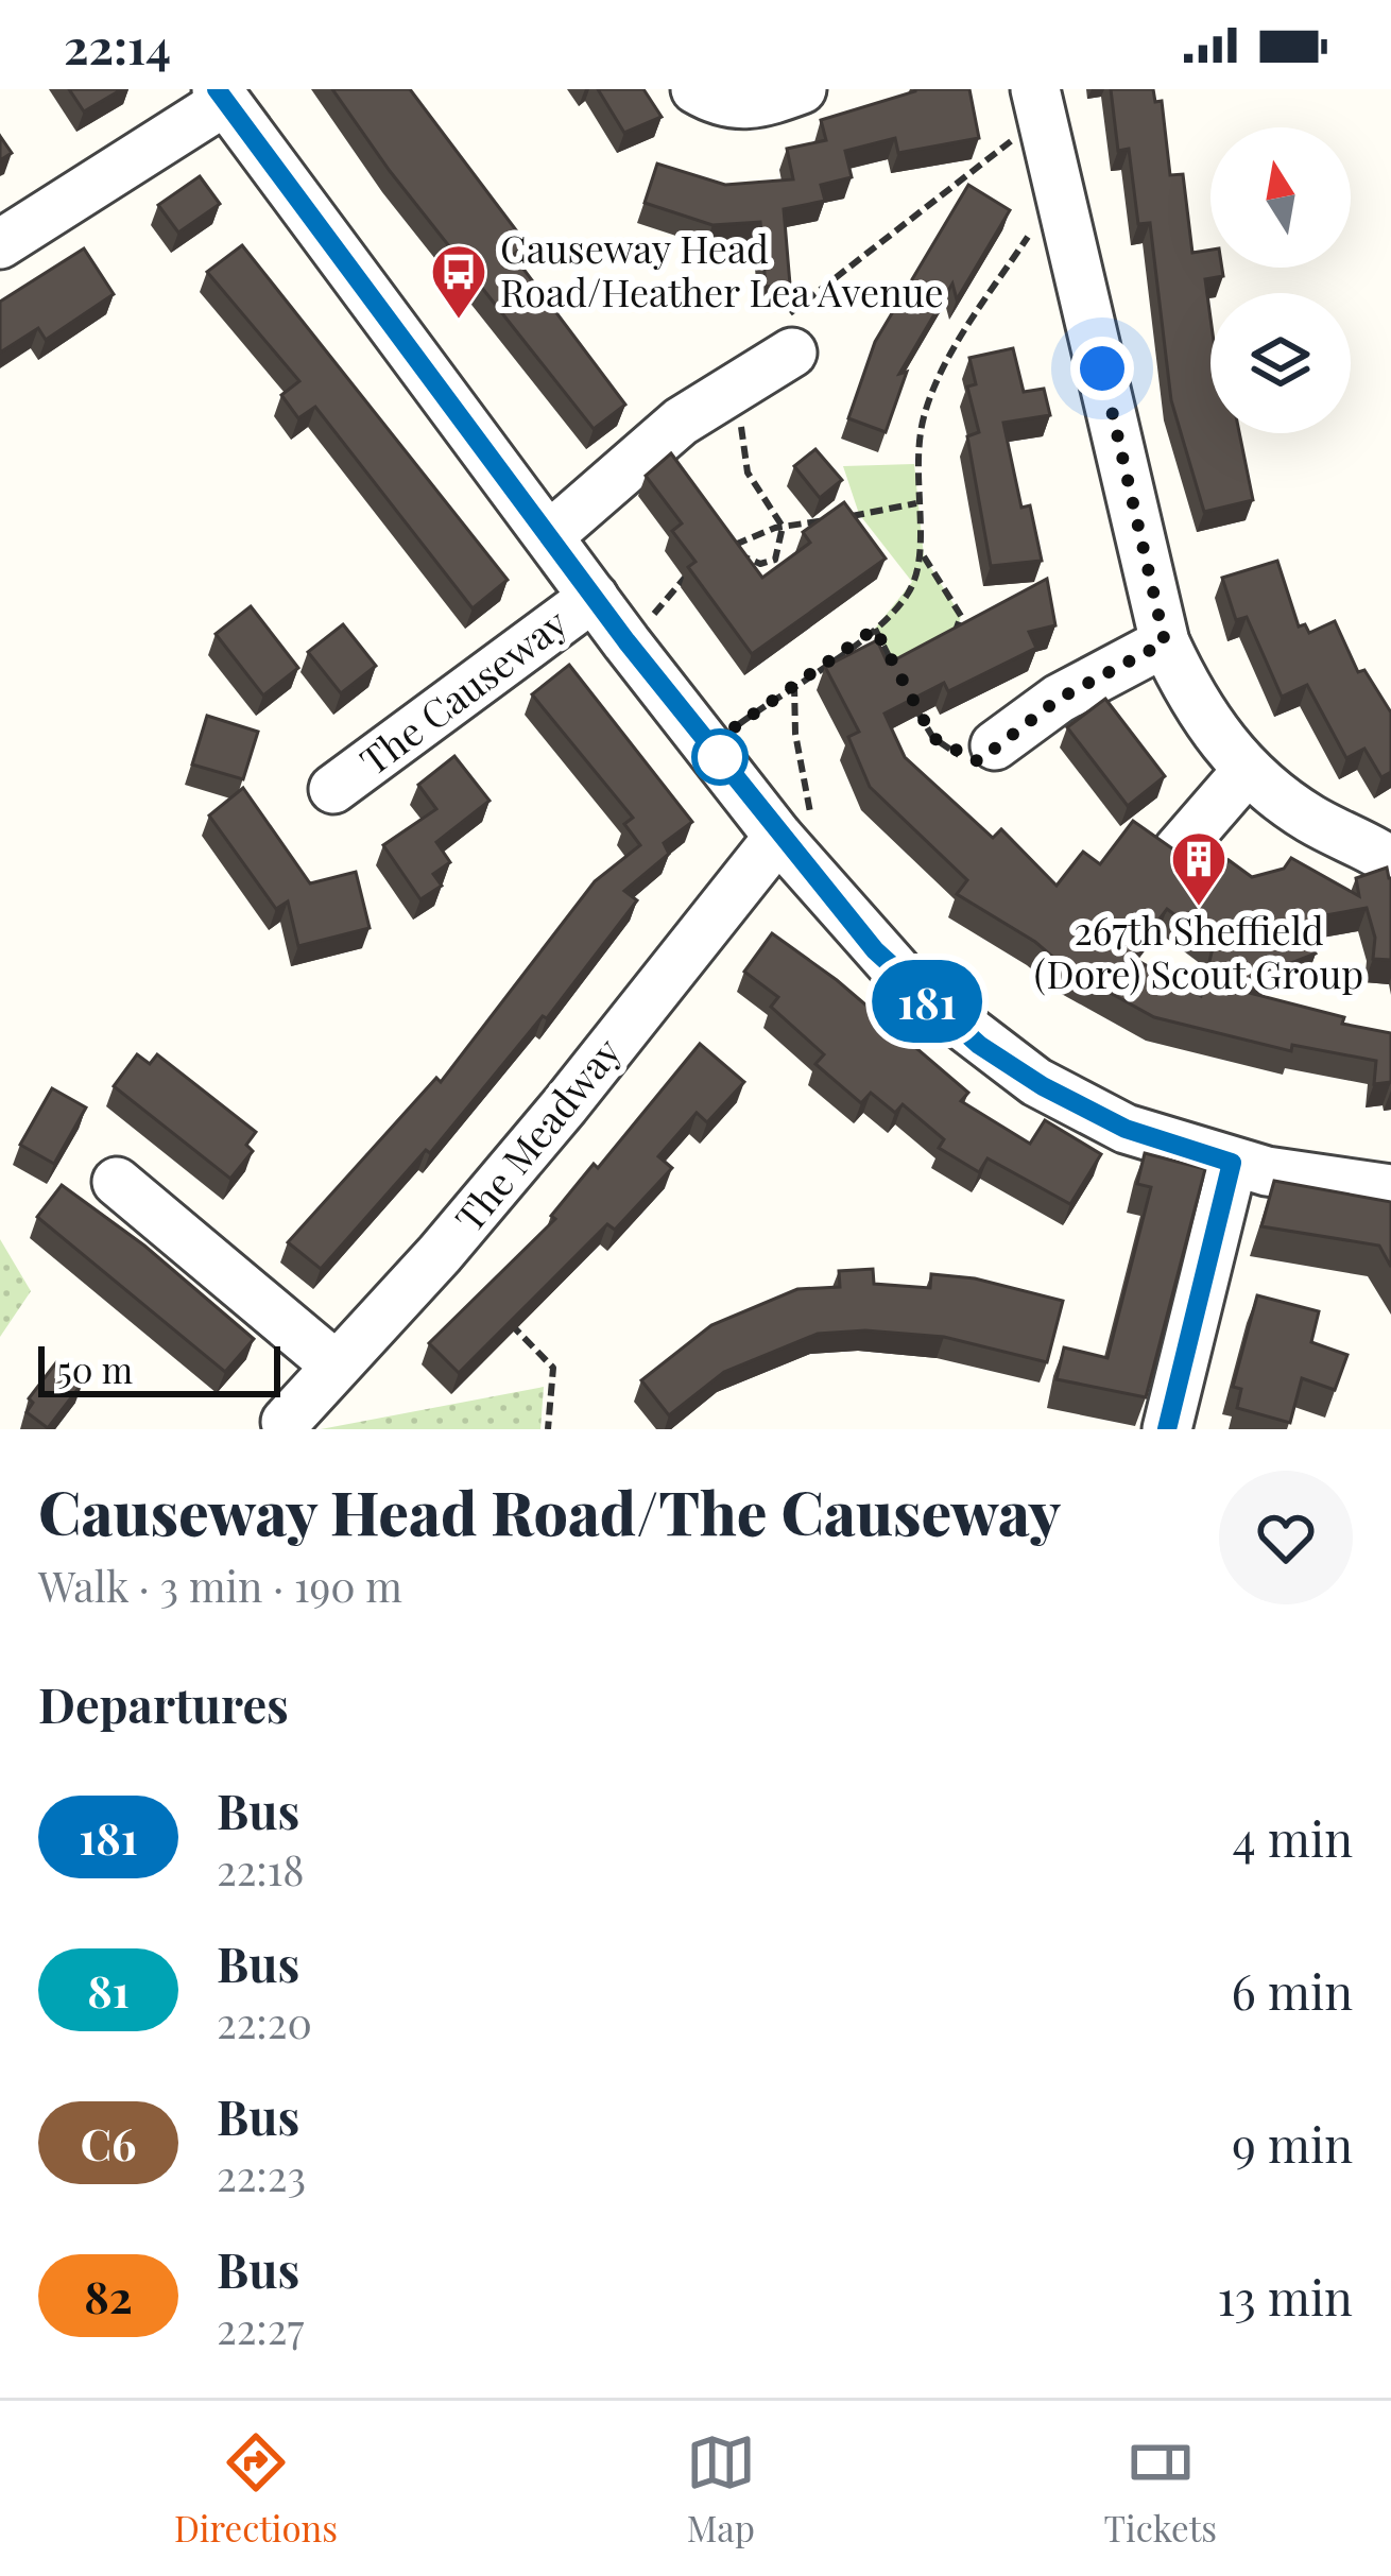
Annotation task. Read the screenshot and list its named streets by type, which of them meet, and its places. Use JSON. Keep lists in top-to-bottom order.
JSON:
{
  "streets": {
    "street": ["The Causeway", "The Meadway"]
  },
  "places": {
    "bus stop": ["Causeway Head Road/Heather Lea Avenue"],
    "building": ["267th Sheffield (Dore) Scout Group"]
  },
  "lines": ["bus line 181"],
  "scale_bar": "50 m",
  "north": "top",
  "page": {
    "status": "22:14",
    "on_map": "181",
    "scale": "50 m",
    "heading": [
      ["Causeway Head Road/The Causeway", "Walk · 3 min · 190 m"],
      "Departures"
    ],
    "list": [
      {
        "mark": "181",
        "name": "Bus",
        "note": "22:18",
        "value": "4 min"
      },
      {
        "mark": "81",
        "name": "Bus",
        "note": "22:20",
        "value": "6 min"
      },
      {
        "mark": "C6",
        "name": "Bus",
        "note": "22:23",
        "value": "9 min"
      },
      {
        "mark": "82",
        "name": "Bus",
        "note": "22:27",
        "value": "13 min"
      }
    ],
    "tabs": ["Directions", "Map", "Tickets"]
  }
}
